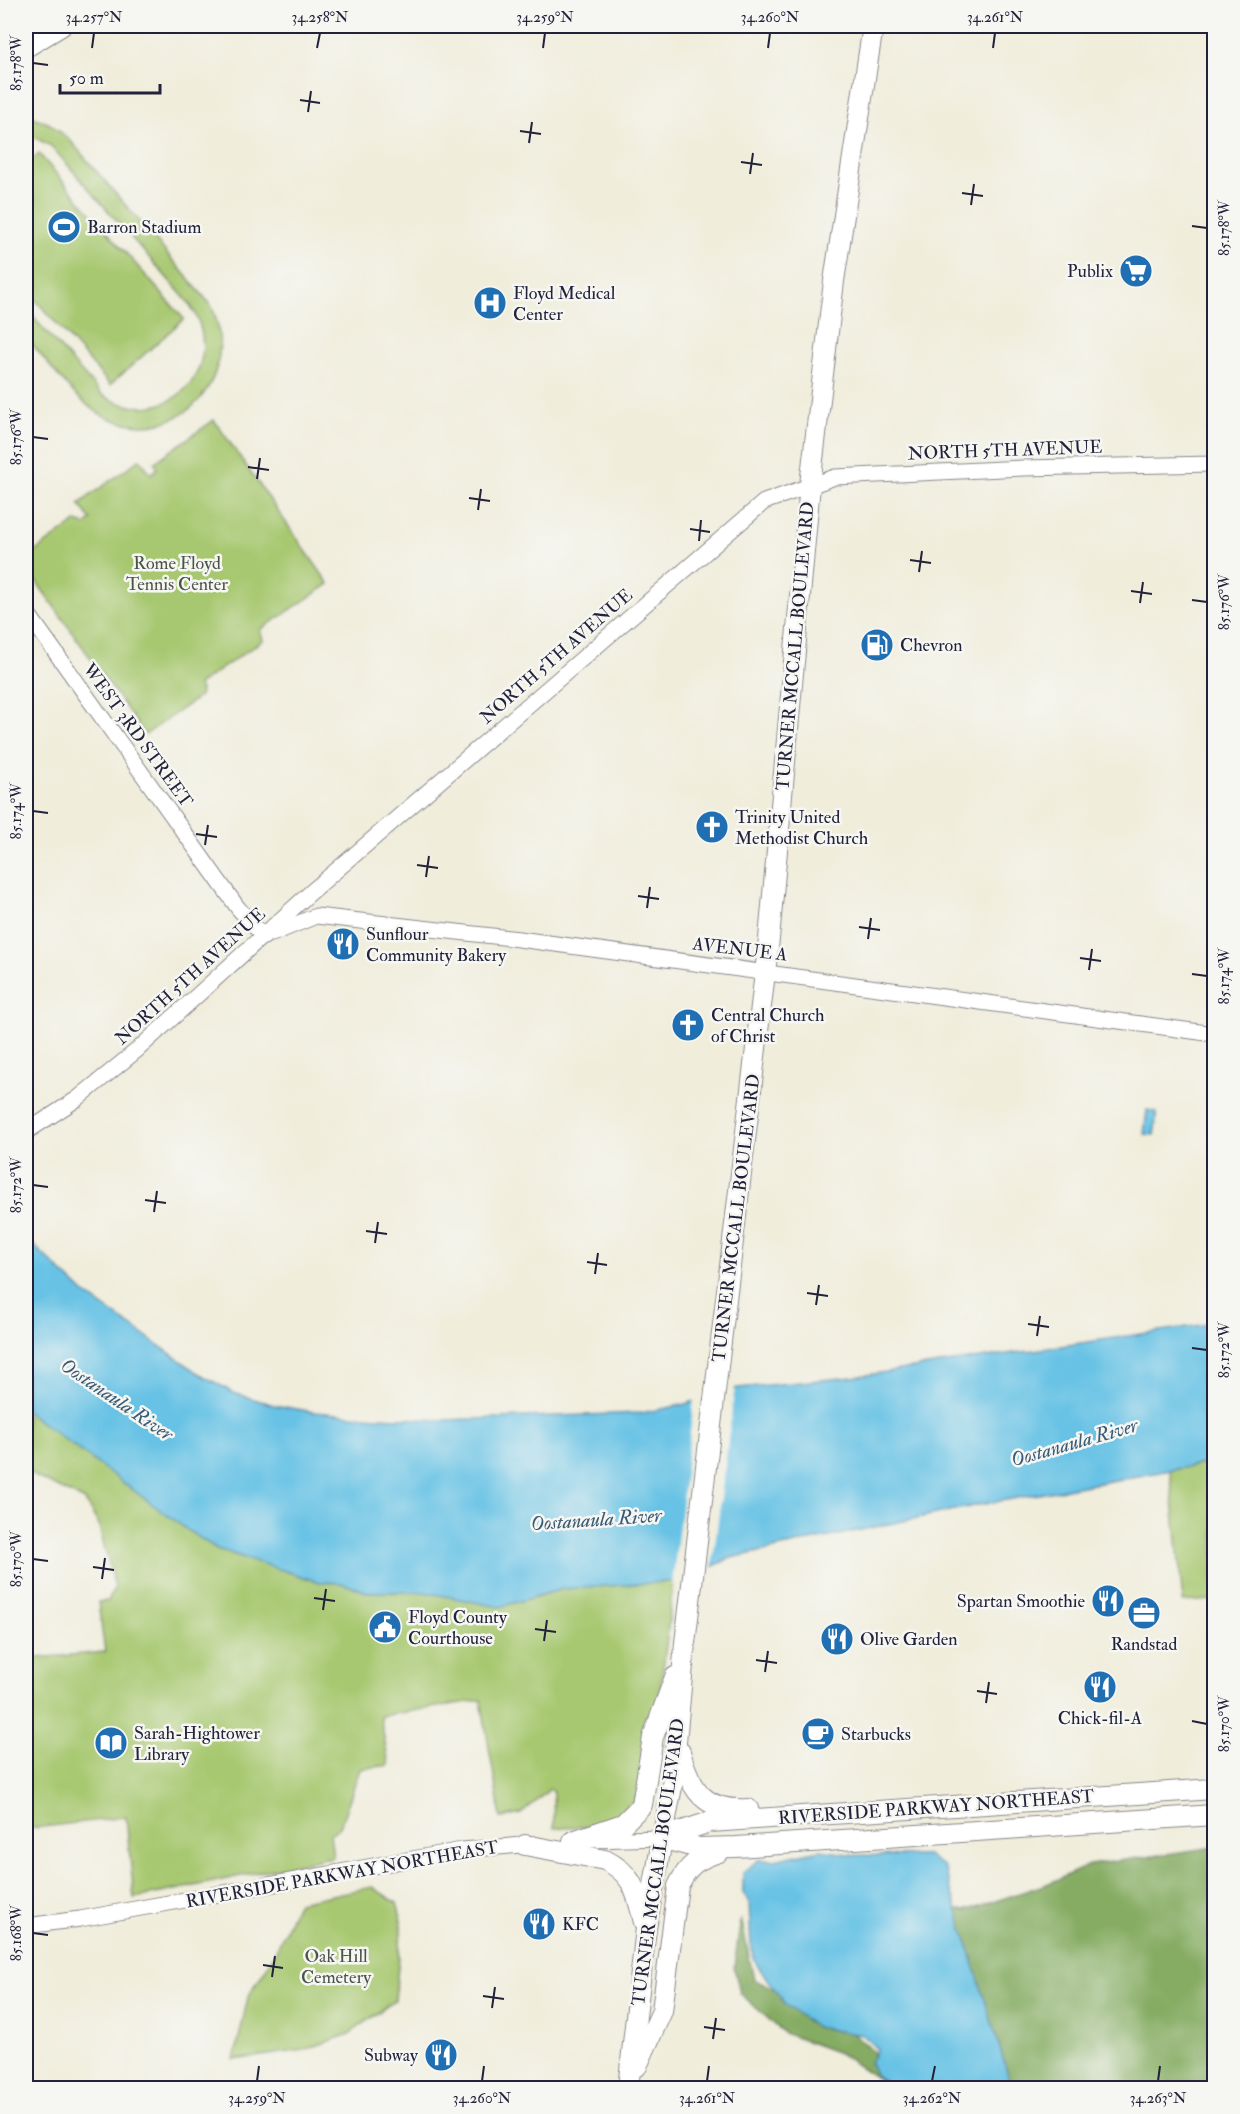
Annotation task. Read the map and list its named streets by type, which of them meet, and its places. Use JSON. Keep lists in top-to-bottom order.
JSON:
{
  "streets": {
    "main road": ["TURNER MCCALL BOULEVARD", "RIVERSIDE PARKWAY NORTHEAST"],
    "street": ["NORTH 5TH AVENUE", "WEST 3RD STREET", "AVENUE A"]
  },
  "crossings": [
    ["NORTH 5TH AVENUE", "TURNER MCCALL BOULEVARD"],
    ["NORTH 5TH AVENUE", "WEST 3RD STREET"],
    ["NORTH 5TH AVENUE", "AVENUE A"],
    ["TURNER MCCALL BOULEVARD", "AVENUE A"],
    ["TURNER MCCALL BOULEVARD", "RIVERSIDE PARKWAY NORTHEAST"],
    ["WEST 3RD STREET", "AVENUE A"]
  ],
  "water": ["Oostanaula River"],
  "parks": ["Rome Floyd Tennis Center", "Oak Hill Cemetery"],
  "places": {
    "sports": ["Barron Stadium"],
    "supermarket": ["Publix"],
    "hospital": ["Floyd Medical Center"],
    "fuel station": ["Chevron"],
    "church": ["Trinity United Methodist Church", "Central Church of Christ"],
    "restaurant": [
      "Sunflour Community Bakery",
      "Spartan Smoothie",
      "Olive Garden",
      "Chick-fil-A",
      "KFC",
      "Subway"
    ],
    "office": ["Randstad"],
    "public building": ["Floyd County Courthouse"],
    "cafe": ["Starbucks"],
    "library": ["Sarah-Hightower Library"]
  },
  "scale_bar": "50 m",
  "coordinates": [
    "34.257°N",
    "34.258°N",
    "34.259°N",
    "34.260°N",
    "34.261°N",
    "85.178°W",
    "85.176°W",
    "85.174°W",
    "85.172°W",
    "85.170°W",
    "85.168°W",
    "34.262°N",
    "34.263°N"
  ]
}
